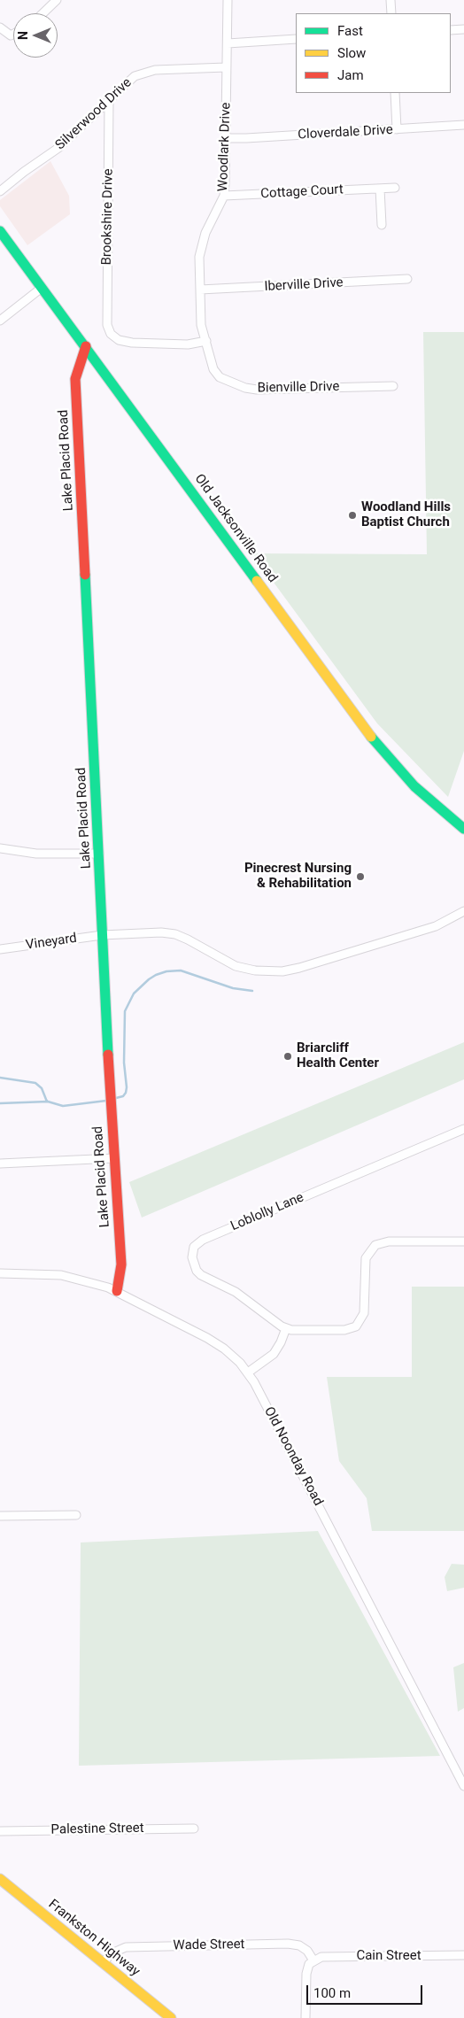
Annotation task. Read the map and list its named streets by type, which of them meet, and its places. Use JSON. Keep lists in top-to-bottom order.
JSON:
{
  "streets": {
    "main road": ["Lake Placid Road", "Old Jacksonville Road", "Frankston Highway"],
    "street": [
      "Silverwood Drive",
      "Cloverdale Drive",
      "Woodlark Drive",
      "Cottage Court",
      "Brookshire Drive",
      "Iberville Drive",
      "Bienville Drive",
      "Vineyard",
      "Loblolly Lane",
      "Old Noonday Road",
      "Palestine Street",
      "Wade Street",
      "Cain Street"
    ]
  },
  "crossings": [
    ["Silverwood Drive", "Woodlark Drive"],
    ["Silverwood Drive", "Brookshire Drive"],
    ["Cloverdale Drive", "Woodlark Drive"],
    ["Woodlark Drive", "Cottage Court"],
    ["Woodlark Drive", "Brookshire Drive"],
    ["Woodlark Drive", "Iberville Drive"],
    ["Woodlark Drive", "Bienville Drive"],
    ["Brookshire Drive", "Bienville Drive"],
    ["Lake Placid Road", "Old Jacksonville Road"],
    ["Lake Placid Road", "Vineyard"],
    ["Lake Placid Road", "Old Noonday Road"],
    ["Frankston Highway", "Wade Street"],
    ["Wade Street", "Cain Street"]
  ],
  "places": ["Woodland Hills Baptist Church", "Pinecrest Nursing & Rehabilitation", "Briarcliff Health Center"],
  "legend": ["Fast", "Slow", "Jam"],
  "scale_bar": "100 m",
  "north": "left"
}
